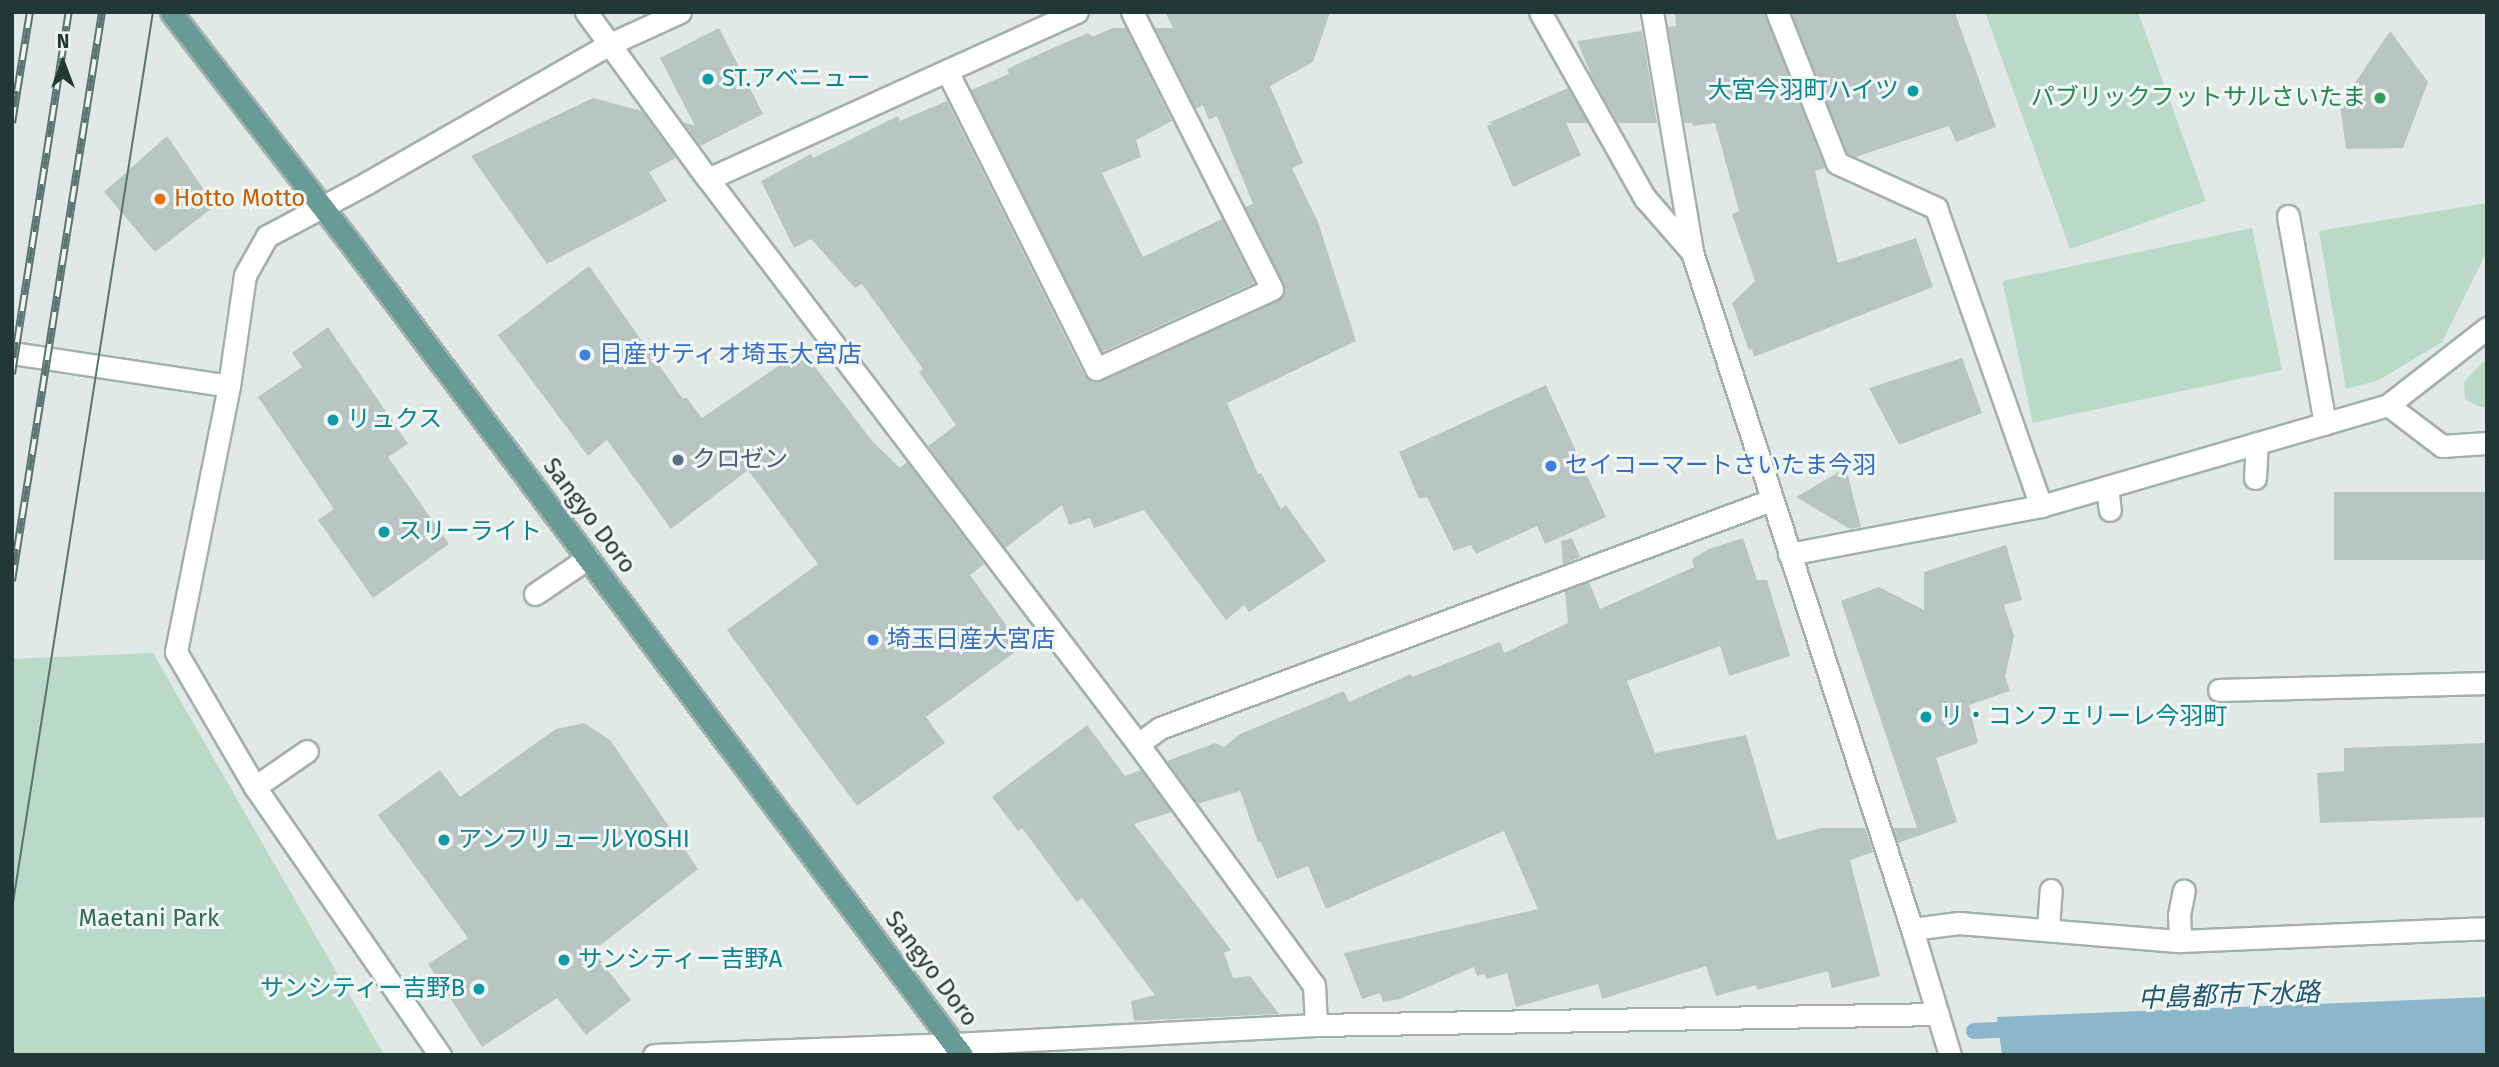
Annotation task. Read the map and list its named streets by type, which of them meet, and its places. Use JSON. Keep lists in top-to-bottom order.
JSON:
{
  "streets": {
    "main road": ["Sangyo Doro"]
  },
  "water": ["中島都市下水路"],
  "parks": ["Maetani Park"],
  "places": [
    "ST.アベニュー",
    "大宮今羽町ハイツ",
    "パブリックフットサルさいたま",
    "Hotto Motto",
    "日産サティオ埼玉大宮店",
    "リュクス",
    "クロゼン",
    "セイコーマートさいたま今羽",
    "スリーライト",
    "埼玉日産大宮店",
    "リ・コンフェリーレ今羽町",
    "アンフリュールYOSHI",
    "サンシティー吉野A",
    "サンシティー吉野B"
  ],
  "north": "top"
}
